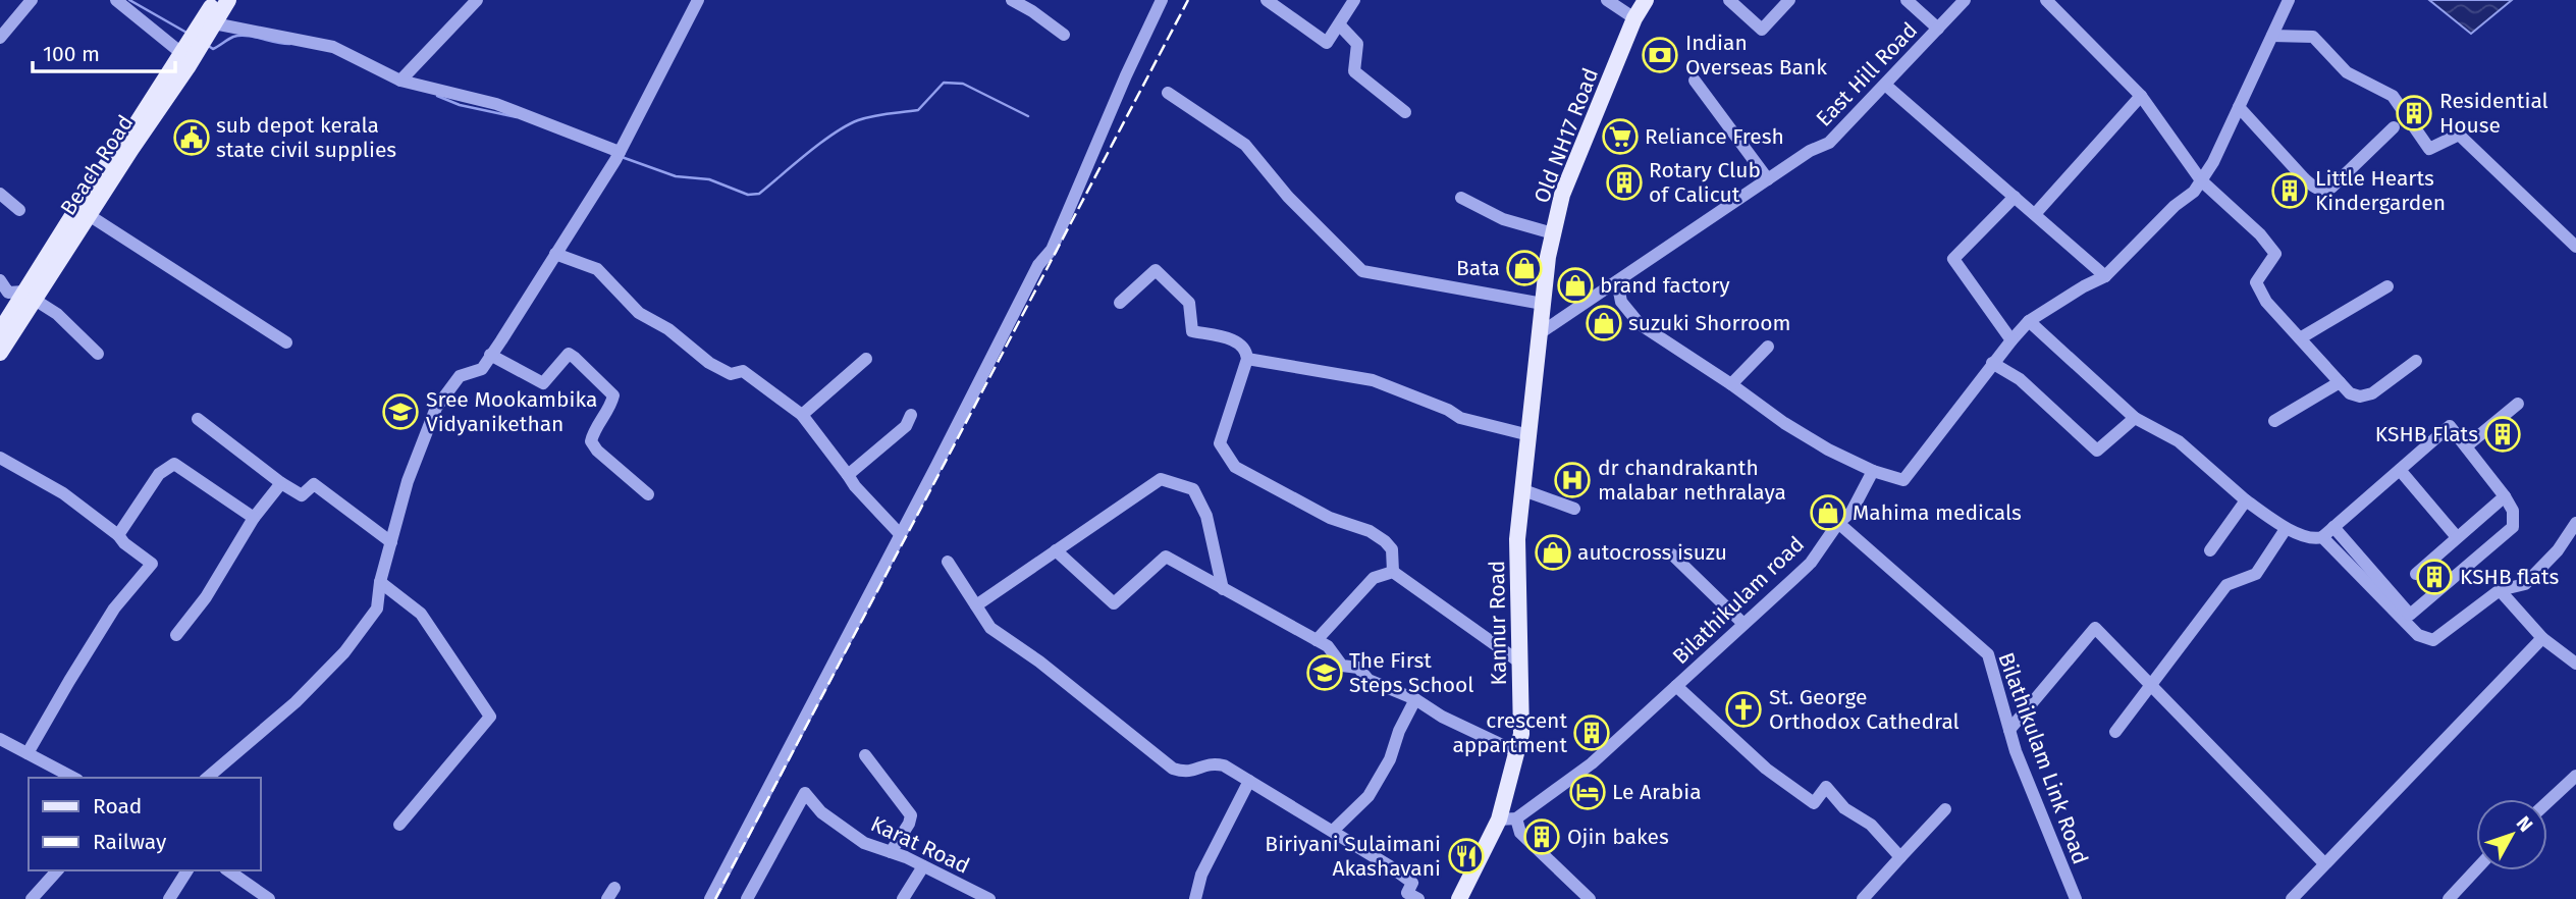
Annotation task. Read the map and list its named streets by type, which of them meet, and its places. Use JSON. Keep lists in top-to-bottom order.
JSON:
{
  "streets": {
    "main road": ["Old NH17 Road", "Beach Road", "Kannur Road"],
    "street": [
      "East Hill Road",
      "Bilathikulam road",
      "Bilathikulam Link Road",
      "Karat Road"
    ]
  },
  "crossings": [
    ["East Hill Road", "Old NH17 Road"],
    ["East Hill Road", "Kannur Road"],
    ["Old NH17 Road", "Kannur Road"],
    ["Bilathikulam road", "Bilathikulam Link Road"]
  ],
  "places": {
    "bank": ["Indian Overseas Bank"],
    "building": [
      "Residential House",
      "Rotary Club of Calicut",
      "Little Hearts Kindergarden",
      "KSHB Flats",
      "KSHB flats",
      "crescent appartment",
      "Ojin bakes"
    ],
    "supermarket": ["Reliance Fresh"],
    "public building": ["sub depot kerala state civil supplies"],
    "shop": [
      "Bata",
      "brand factory",
      "suzuki Shorroom",
      "Mahima medicals",
      "autocross isuzu"
    ],
    "school or university": ["Sree Mookambika Vidyanikethan", "The First Steps School"],
    "hospital": ["dr chandrakanth malabar nethralaya"],
    "church": ["St. George Orthodox Cathedral"],
    "hotel": ["Le Arabia"],
    "restaurant": ["Biriyani Sulaimani Akashavani"]
  },
  "legend": ["Road", "Railway"],
  "scale_bar": "100 m",
  "north": "top right"
}
